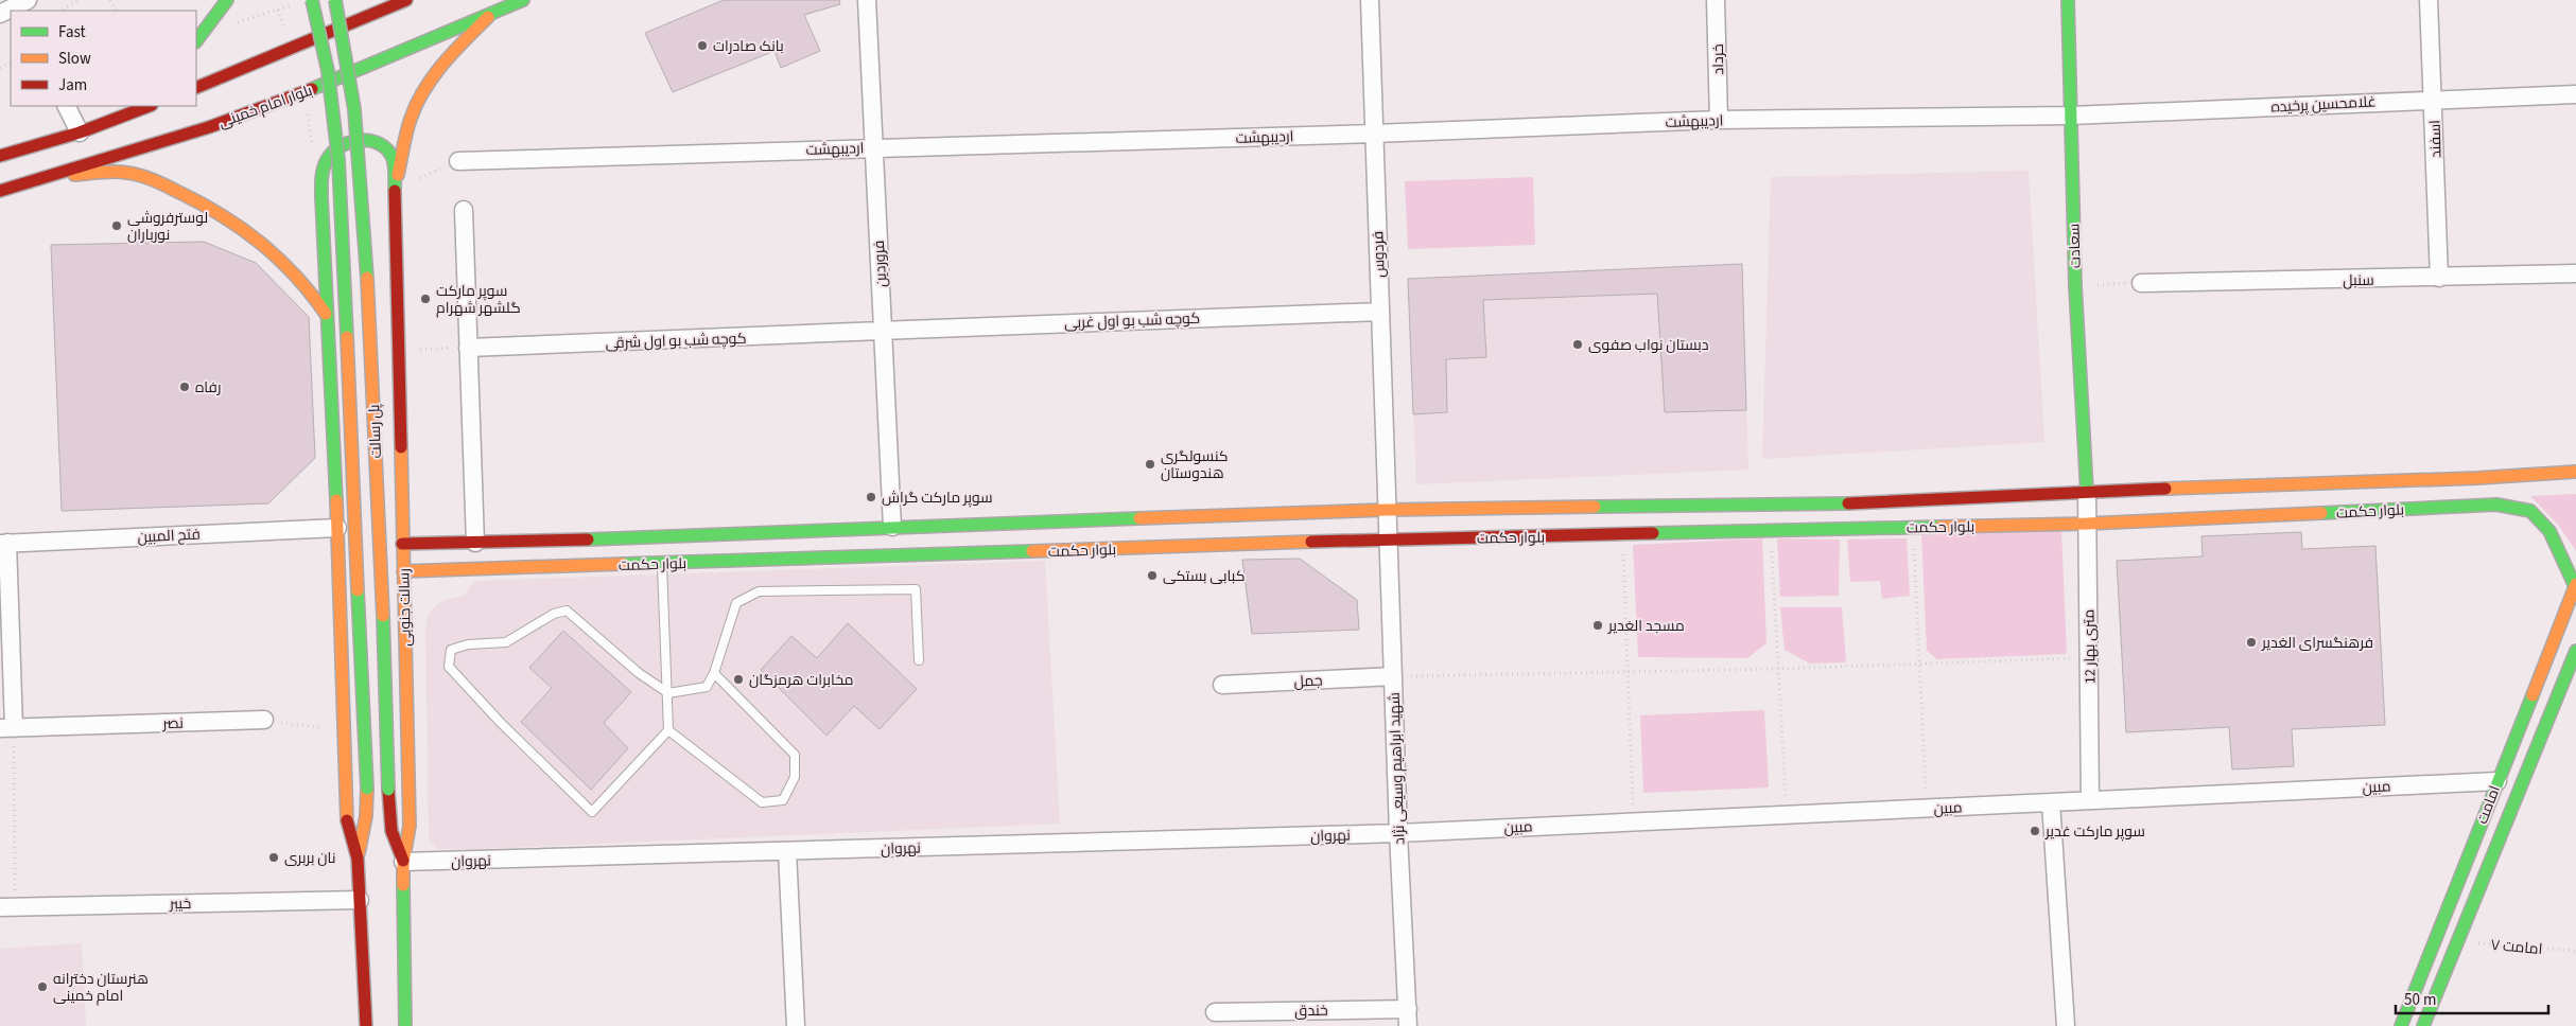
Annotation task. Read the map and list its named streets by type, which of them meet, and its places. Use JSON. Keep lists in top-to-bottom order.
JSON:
{
  "streets": {
    "street": [
      "خرداد",
      "غلامحسین پرخیده",
      "بلوار امام خمینی",
      "اردیبهشت",
      "اسفند",
      "سعادت",
      "فردوس",
      "فروردین",
      "سنبل",
      "کوچه شب بو اول غربی",
      "کوچه شب بو اول شرقی",
      "پل رسالت",
      "بلوار حکمت",
      "فتح المبین",
      "رسالت جنوبی",
      "12 متری بهار",
      "جمل",
      "نصر",
      "شهید ابراهیم وسیعی نژاد",
      "مبین",
      "امامت",
      "نهروان",
      "خیبر",
      "خندق"
    ],
    "path": ["امامت ۷"]
  },
  "crossings": [
    ["خرداد", "اردیبهشت"],
    ["غلامحسین پرخیده", "اردیبهشت"],
    ["غلامحسین پرخیده", "اسفند"],
    ["غلامحسین پرخیده", "سعادت"],
    ["اردیبهشت", "سعادت"],
    ["اردیبهشت", "فردوس"],
    ["اردیبهشت", "فروردین"],
    ["اسفند", "سنبل"],
    ["سعادت", "بلوار حکمت"],
    ["سعادت", "12 متری بهار"],
    ["فردوس", "کوچه شب بو اول غربی"],
    ["فردوس", "بلوار حکمت"],
    ["فردوس", "شهید ابراهیم وسیعی نژاد"],
    ["فروردین", "کوچه شب بو اول غربی"],
    ["فروردین", "کوچه شب بو اول شرقی"],
    ["فروردین", "بلوار حکمت"],
    ["کوچه شب بو اول غربی", "کوچه شب بو اول شرقی"],
    ["پل رسالت", "رسالت جنوبی"],
    ["پل رسالت", "نهروان"],
    ["بلوار حکمت", "رسالت جنوبی"],
    ["بلوار حکمت", "12 متری بهار"],
    ["بلوار حکمت", "شهید ابراهیم وسیعی نژاد"],
    ["بلوار حکمت", "امامت"],
    ["رسالت جنوبی", "نهروان"],
    ["12 متری بهار", "مبین"],
    ["جمل", "شهید ابراهیم وسیعی نژاد"],
    ["شهید ابراهیم وسیعی نژاد", "مبین"],
    ["شهید ابراهیم وسیعی نژاد", "نهروان"],
    ["شهید ابراهیم وسیعی نژاد", "خندق"],
    ["مبین", "امامت"],
    ["مبین", "نهروان"],
    ["امامت", "امامت ۷"]
  ],
  "places": [
    "بانک صادرات",
    "لوسترفروشی نورباران",
    "سوپر مارکت گلشهر شهرام",
    "دبستان نواب صفوی",
    "رفاه",
    "کنسولگری هندوستان",
    "سوپر مارکت گراش",
    "کبابی بستکی",
    "مسجد الغدیر",
    "فرهنگسرای الغدیر",
    "مخابرات هرمزگان",
    "سوپر مارکت غدیر",
    "نان بربری",
    "هنرستان دخترانه امام خمینی"
  ],
  "legend": ["Fast", "Slow", "Jam"],
  "scale_bar": "50 m"
}
